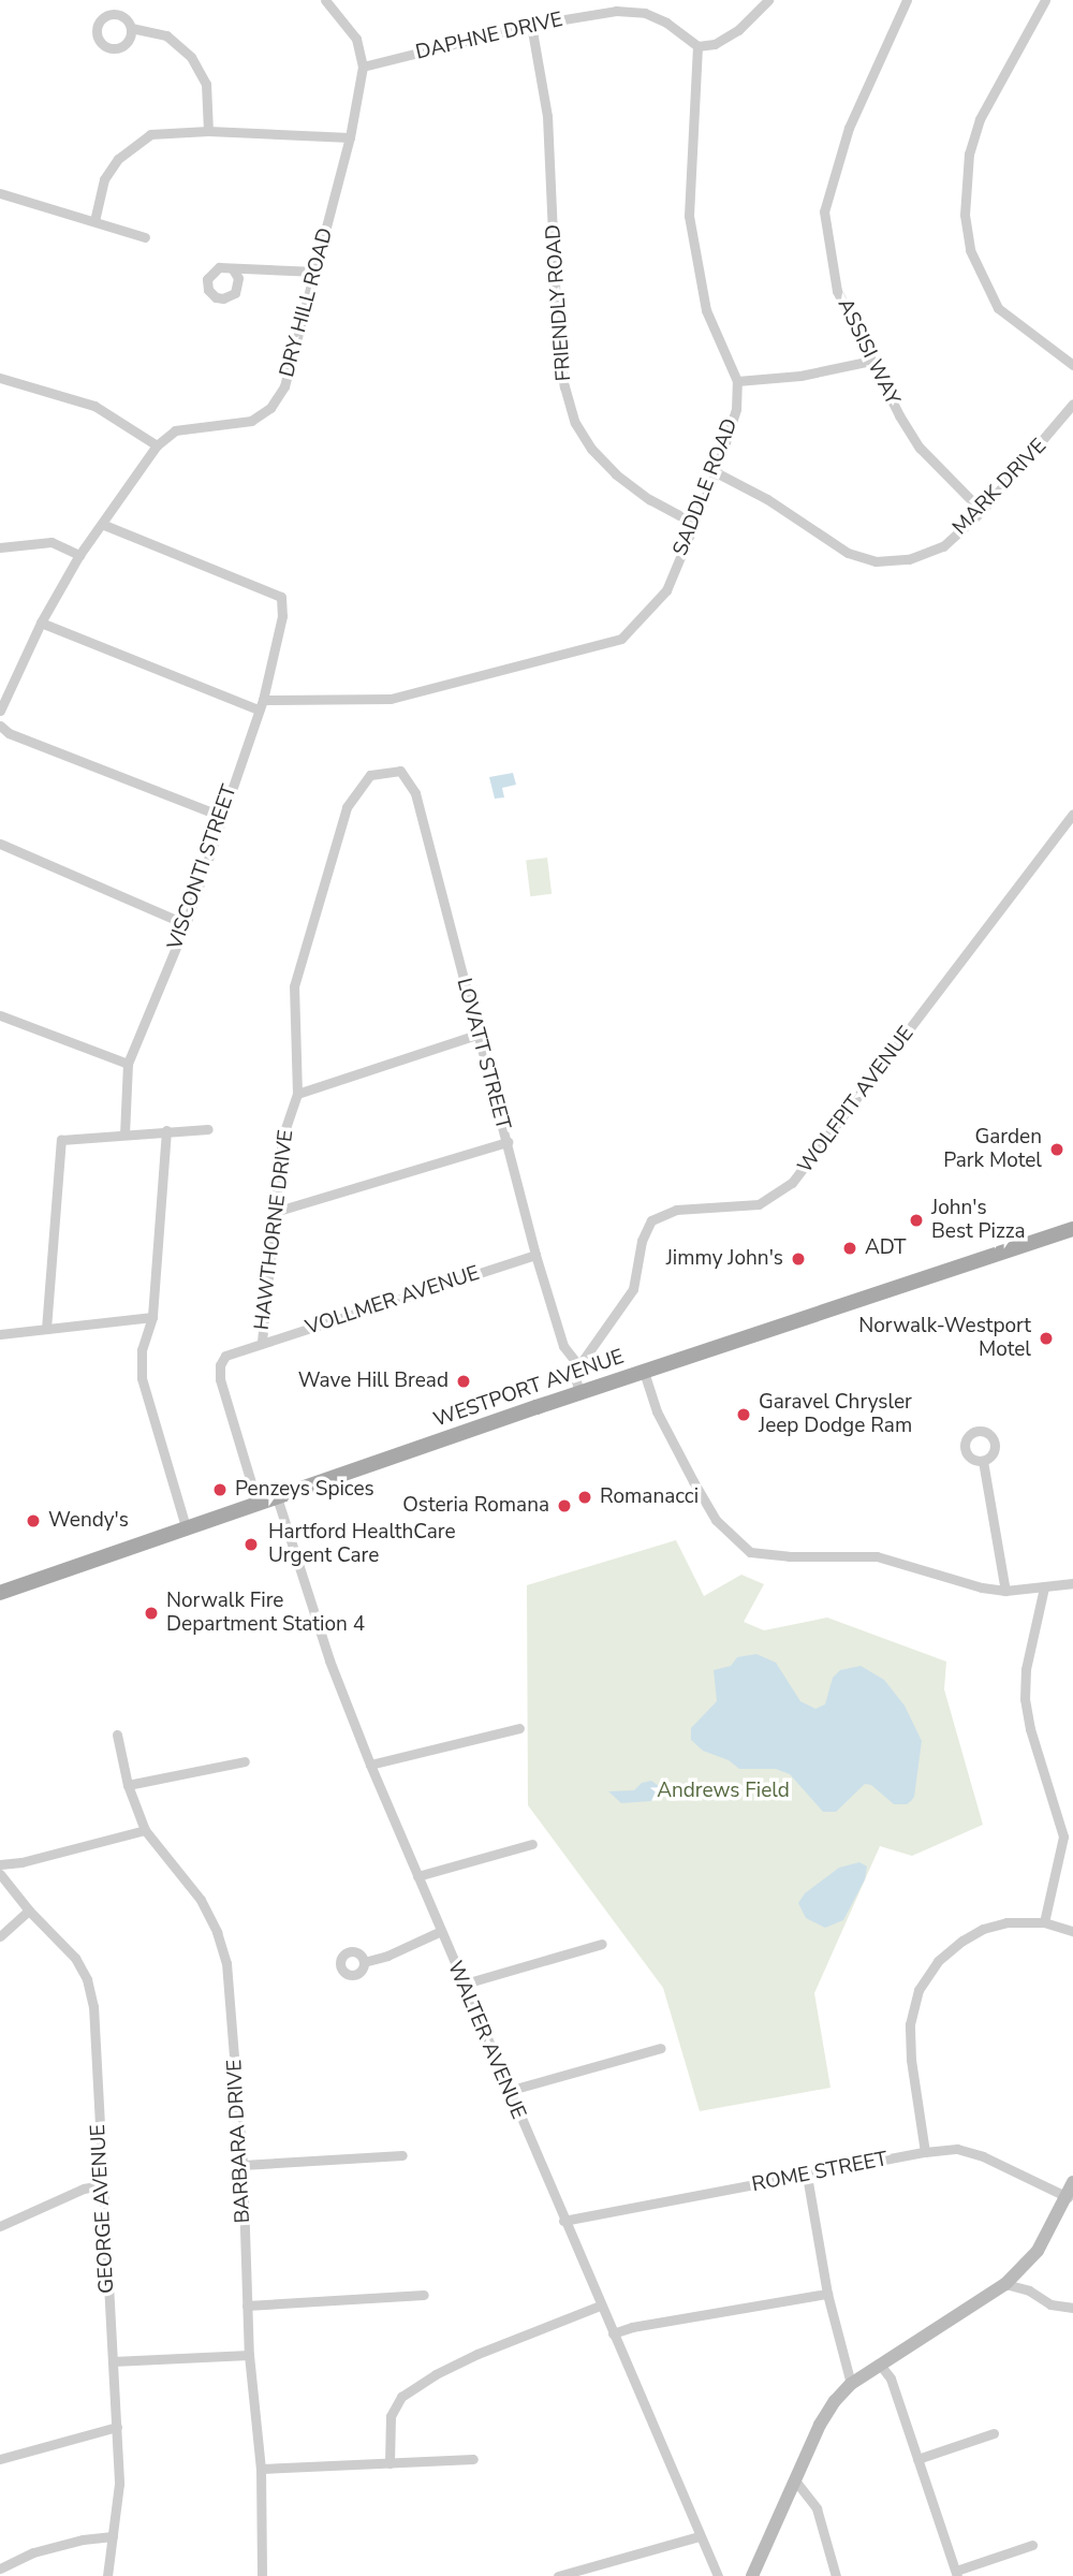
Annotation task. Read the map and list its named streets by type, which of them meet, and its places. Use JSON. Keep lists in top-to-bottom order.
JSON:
{
  "streets": {
    "main road": ["WESTPORT AVENUE"],
    "street": [
      "DAPHNE DRIVE",
      "DRY HILL ROAD",
      "FRIENDLY ROAD",
      "ASSISI WAY",
      "SADDLE ROAD",
      "MARK DRIVE",
      "VISCONTI STREET",
      "LOVATT STREET",
      "WOLFPIT AVENUE",
      "HAWTHORNE DRIVE",
      "VOLLMER AVENUE",
      "WALTER AVENUE",
      "BARBARA DRIVE",
      "ROME STREET",
      "GEORGE AVENUE"
    ]
  },
  "crossings": [
    ["DAPHNE DRIVE", "DRY HILL ROAD"],
    ["DAPHNE DRIVE", "FRIENDLY ROAD"],
    ["DAPHNE DRIVE", "SADDLE ROAD"],
    ["DRY HILL ROAD", "VISCONTI STREET"],
    ["FRIENDLY ROAD", "SADDLE ROAD"],
    ["ASSISI WAY", "MARK DRIVE"],
    ["SADDLE ROAD", "MARK DRIVE"],
    ["SADDLE ROAD", "VISCONTI STREET"],
    ["LOVATT STREET", "WOLFPIT AVENUE"],
    ["LOVATT STREET", "HAWTHORNE DRIVE"],
    ["LOVATT STREET", "VOLLMER AVENUE"],
    ["HAWTHORNE DRIVE", "VOLLMER AVENUE"],
    ["VOLLMER AVENUE", "WESTPORT AVENUE"],
    ["WESTPORT AVENUE", "WALTER AVENUE"],
    ["WALTER AVENUE", "ROME STREET"]
  ],
  "parks": ["Andrews Field"],
  "places": [
    "Garden Park Motel",
    "John's Best Pizza",
    "ADT",
    "Jimmy John's",
    "Norwalk-Westport Motel",
    "Wave Hill Bread",
    "Garavel Chrysler Jeep Dodge Ram",
    "Penzeys Spices",
    "Romanacci",
    "Osteria Romana",
    "Wendy's",
    "Hartford HealthCare Urgent Care",
    "Norwalk Fire Department Station 4"
  ]
}
